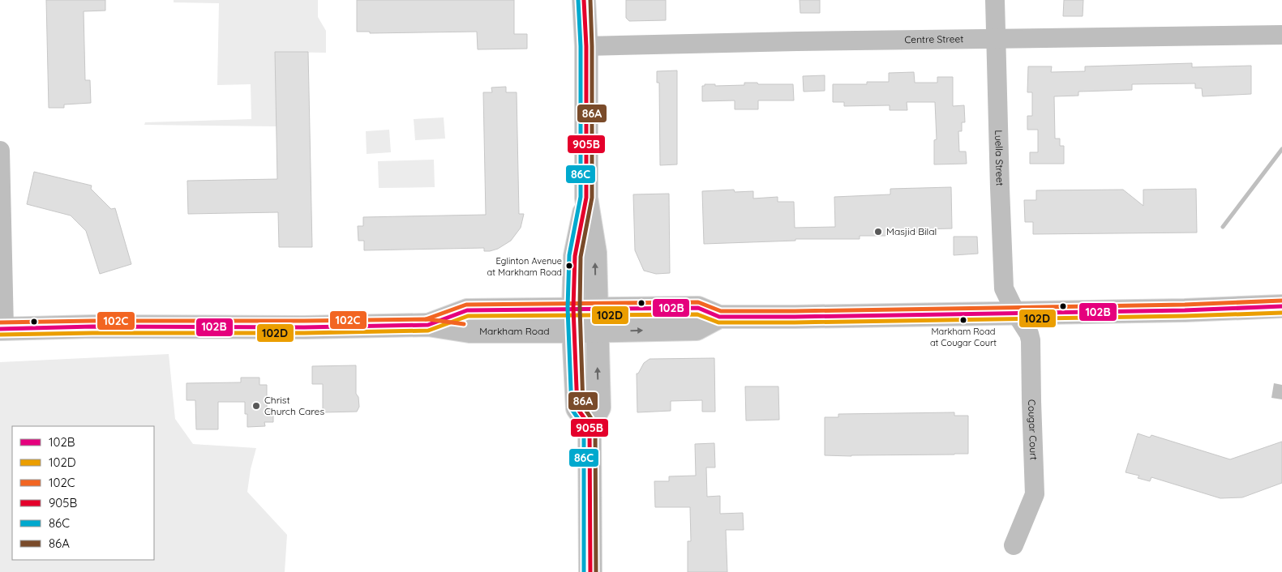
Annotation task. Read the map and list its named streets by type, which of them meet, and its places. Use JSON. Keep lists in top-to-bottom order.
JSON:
{
  "streets": {
    "main road": ["Markham Road"],
    "street": ["Centre Street", "Luella Street", "Cougar Court"]
  },
  "crossings": [
    ["Centre Street", "Luella Street"],
    ["Luella Street", "Markham Road"],
    ["Luella Street", "Cougar Court"],
    ["Markham Road", "Cougar Court"]
  ],
  "places": [
    "Masjid Bilal",
    "Eglinton Avenue at Markham Road",
    "Markham Road at Cougar Court",
    "Christ Church Cares"
  ],
  "lines": [
    "transit line 905B",
    "transit line 86C",
    "transit line 86A",
    "transit line 102C",
    "transit line 102B",
    "transit line 102D"
  ],
  "legend": [
    "102B",
    "102D",
    "102C",
    "905B",
    "86C",
    "86A"
  ]
}
